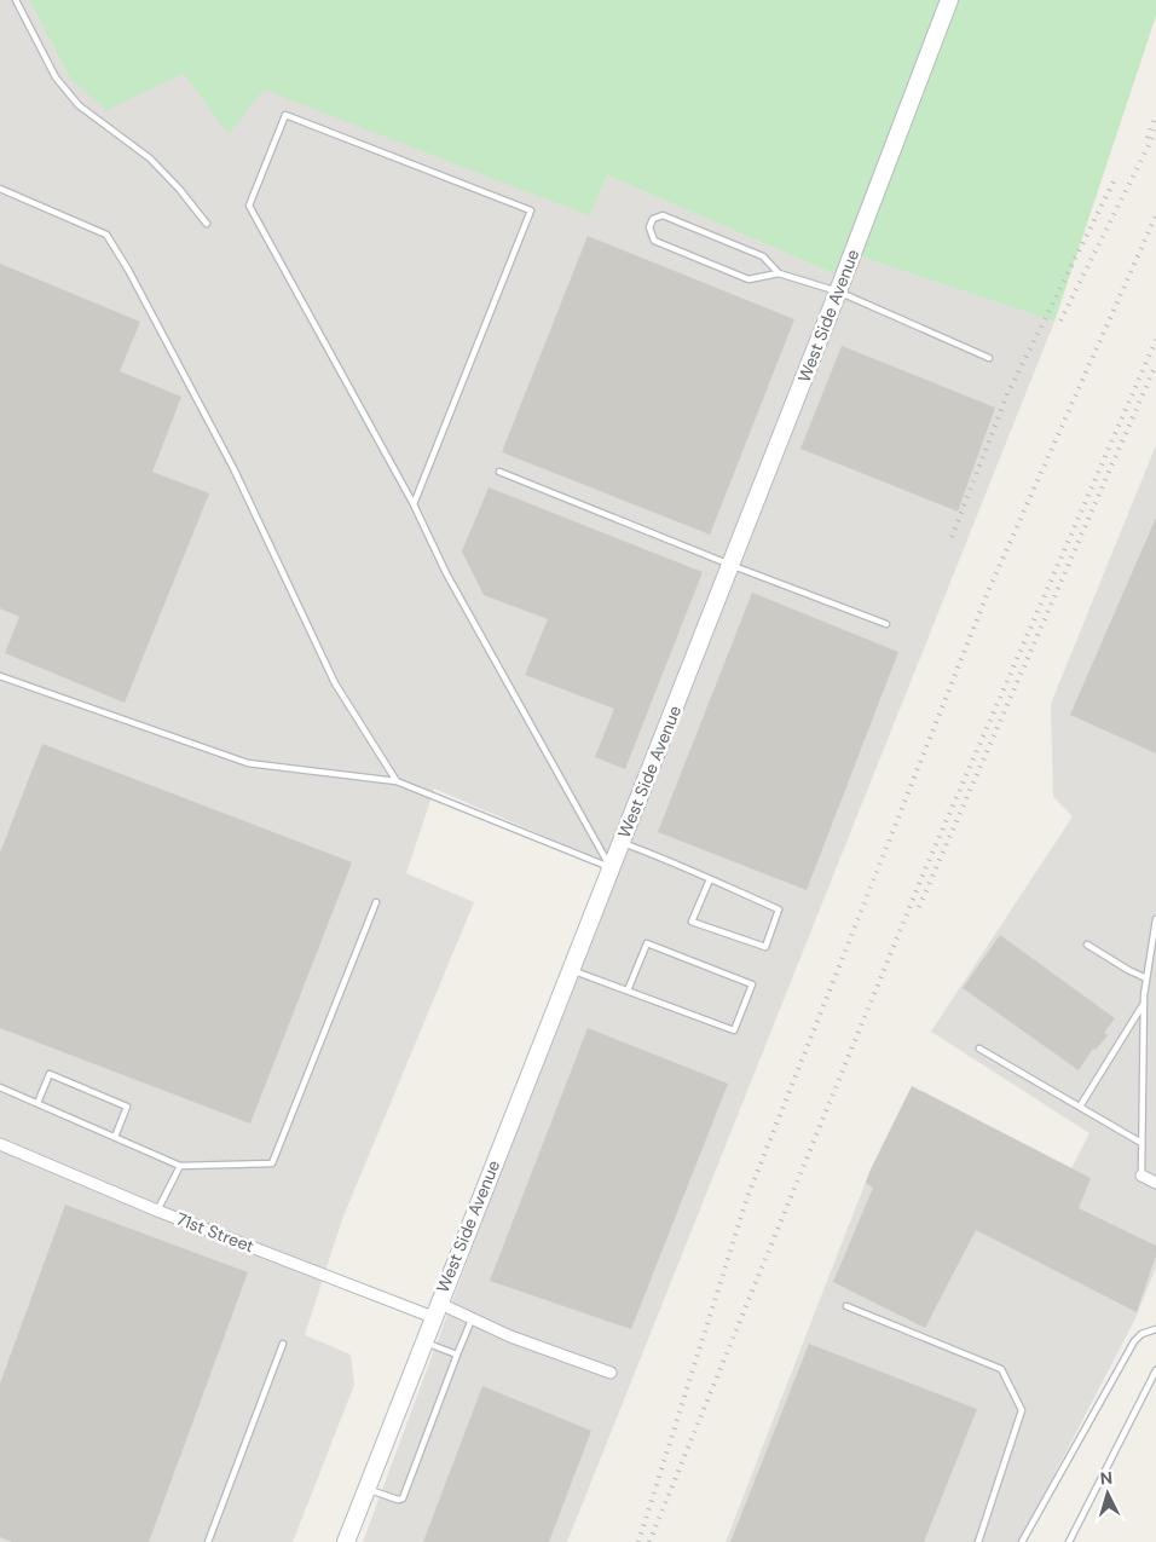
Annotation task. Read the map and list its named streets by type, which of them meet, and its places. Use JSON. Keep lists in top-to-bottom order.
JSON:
{
  "streets": {
    "street": ["West Side Avenue", "71st Street"]
  },
  "crossings": [
    ["West Side Avenue", "71st Street"]
  ],
  "north": "top"
}
